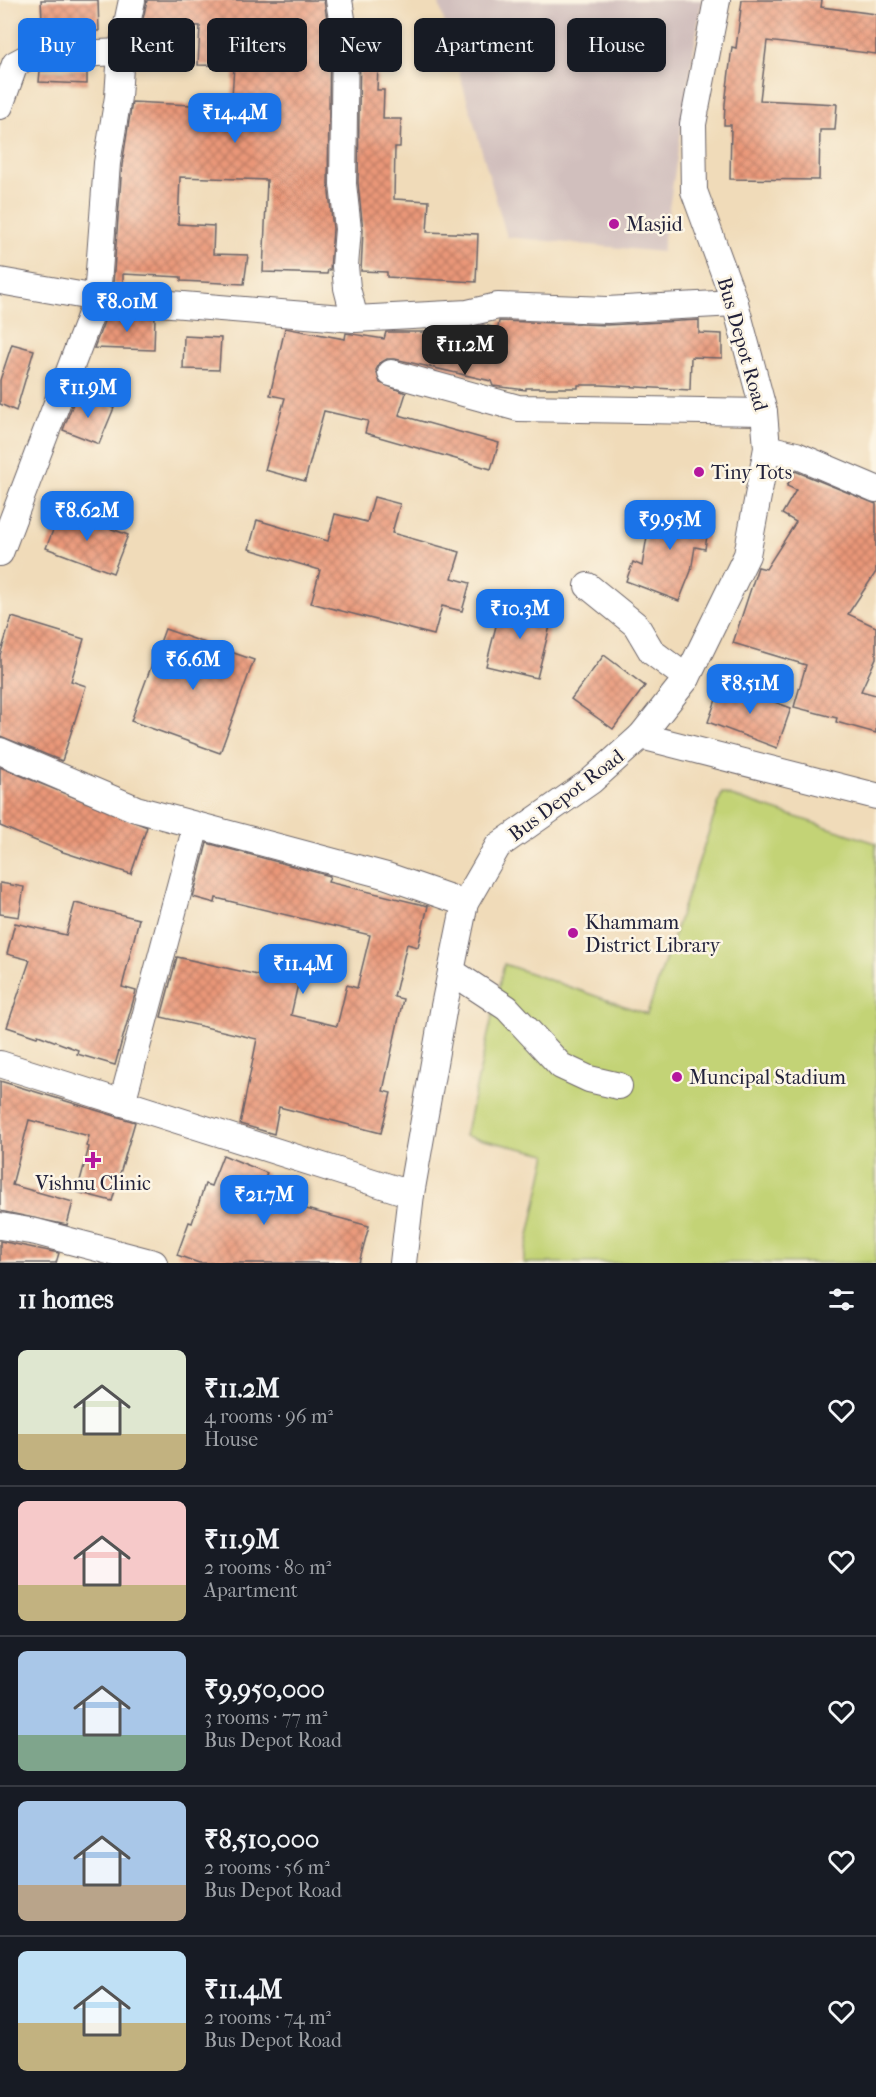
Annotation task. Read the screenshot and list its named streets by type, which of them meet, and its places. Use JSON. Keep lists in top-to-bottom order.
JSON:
{
  "streets": {
    "street": ["Bus Depot Road"]
  },
  "places": {
    "other": [
      "Masjid",
      "Tiny Tots",
      "Khammam District Library",
      "Muncipal Stadium"
    ],
    "health": ["Vishnu Clinic"]
  },
  "page": {
    "chip": [
      "Buy",
      "Rent",
      "Filters",
      "New",
      "Apartment",
      "House"
    ],
    "price": [
      "₹14.4M",
      "₹8.01M",
      "₹11.2M",
      "₹11.9M",
      "₹8.62M",
      "₹9.95M",
      "₹10.3M",
      "₹6.6M",
      "₹8.51M",
      "₹11.4M",
      "₹21.7M"
    ],
    "heading": "11 homes",
    "list": [
      {
        "name": "₹11.2M",
        "note": "4 rooms · 96 m² · House"
      },
      {
        "name": "₹11.9M",
        "note": "2 rooms · 80 m² · Apartment"
      },
      {
        "name": "₹9,950,000",
        "note": "3 rooms · 77 m² · Bus Depot Road"
      },
      {
        "name": "₹8,510,000",
        "note": "2 rooms · 56 m² · Bus Depot Road"
      },
      {
        "name": "₹11.4M",
        "note": "2 rooms · 74 m² · Bus Depot Road"
      }
    ]
  }
}
